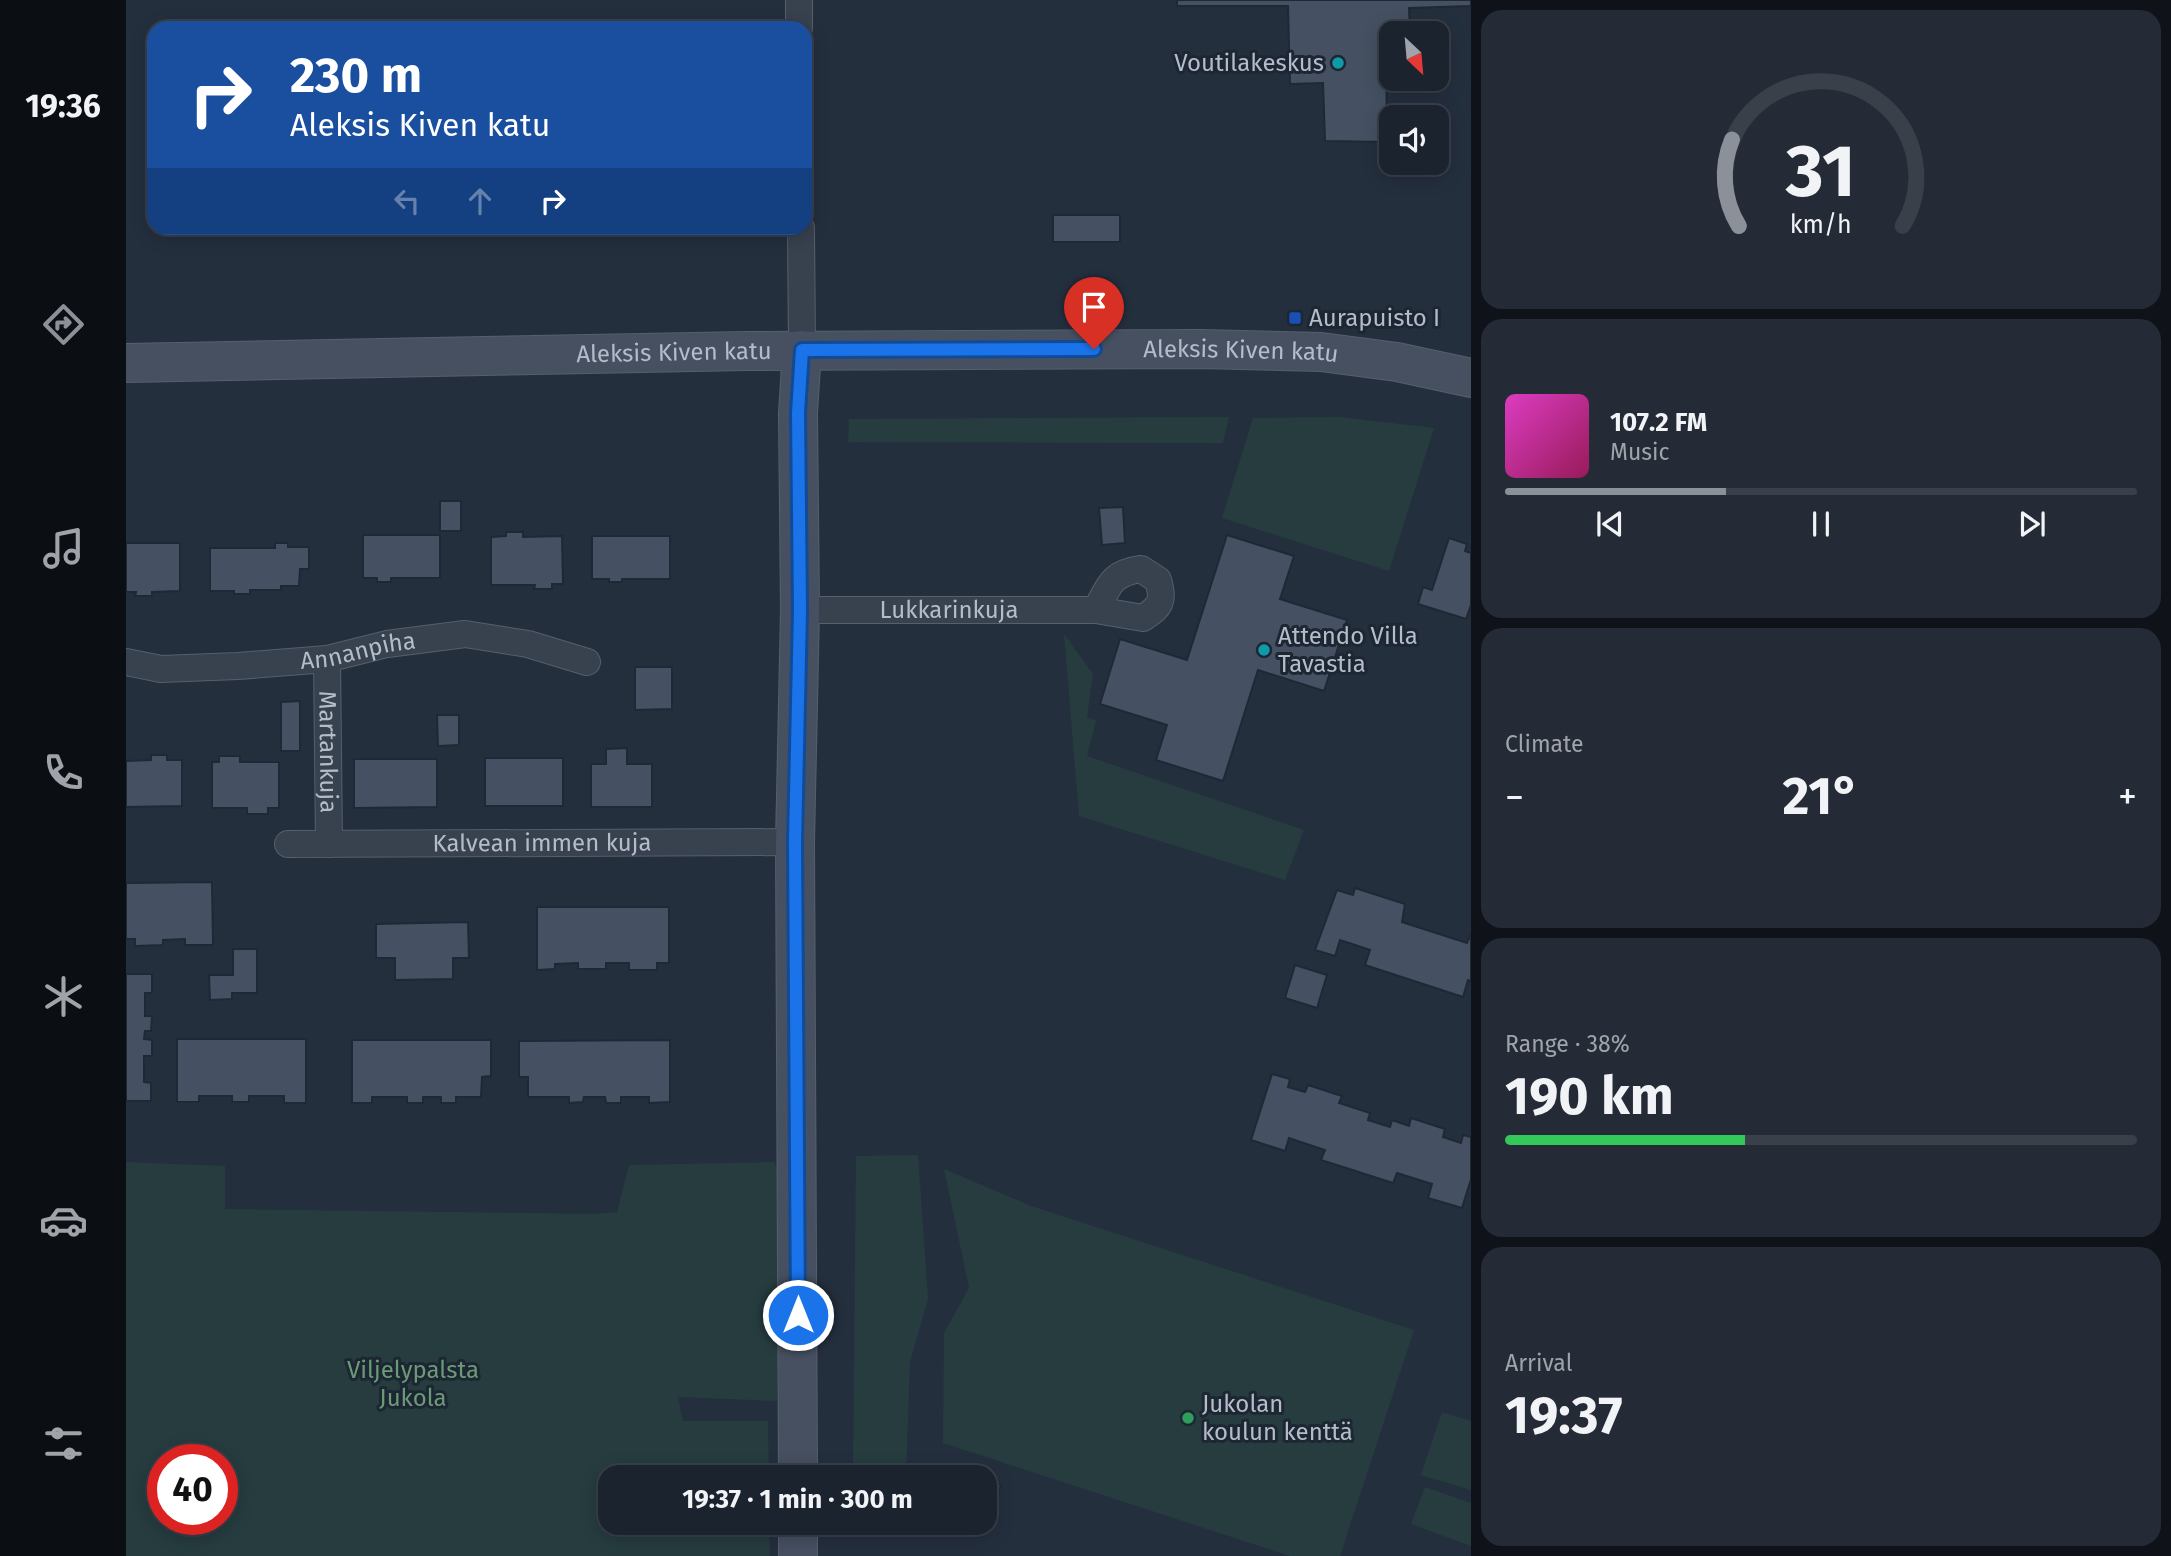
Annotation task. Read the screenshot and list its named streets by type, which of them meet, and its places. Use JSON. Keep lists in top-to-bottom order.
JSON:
{
  "streets": {
    "main road": ["Aleksis Kiven katu"],
    "street": [
      "Lukkarinkuja",
      "Annanpiha",
      "Martankuja",
      "Kalvean immen kuja"
    ]
  },
  "crossings": [
    ["Annanpiha", "Martankuja"],
    ["Martankuja", "Kalvean immen kuja"]
  ],
  "parks": ["Viljelypalsta Jukola"],
  "places": {
    "other": ["Voutilakeskus", "Attendo Villa Tavastia", "Jukolan koulun kenttä"],
    "transit": ["Aurapuisto I"]
  },
  "north": "bottom right",
  "page": {
    "tabs": "19:36",
    "turn": ["230 m", "Aleksis Kiven katu"],
    "song": ["107.2 FM", "Music"],
    "tile": [
      "Climate",
      ["Range · 38%", "190 km"],
      ["Arrival", "19:37"]
    ],
    "heat": ["−", "21°", "+"],
    "limit": "40",
    "trip": "19:37 · 1 min · 300 m",
    "gauge": ["31", "km/h"]
  }
}
